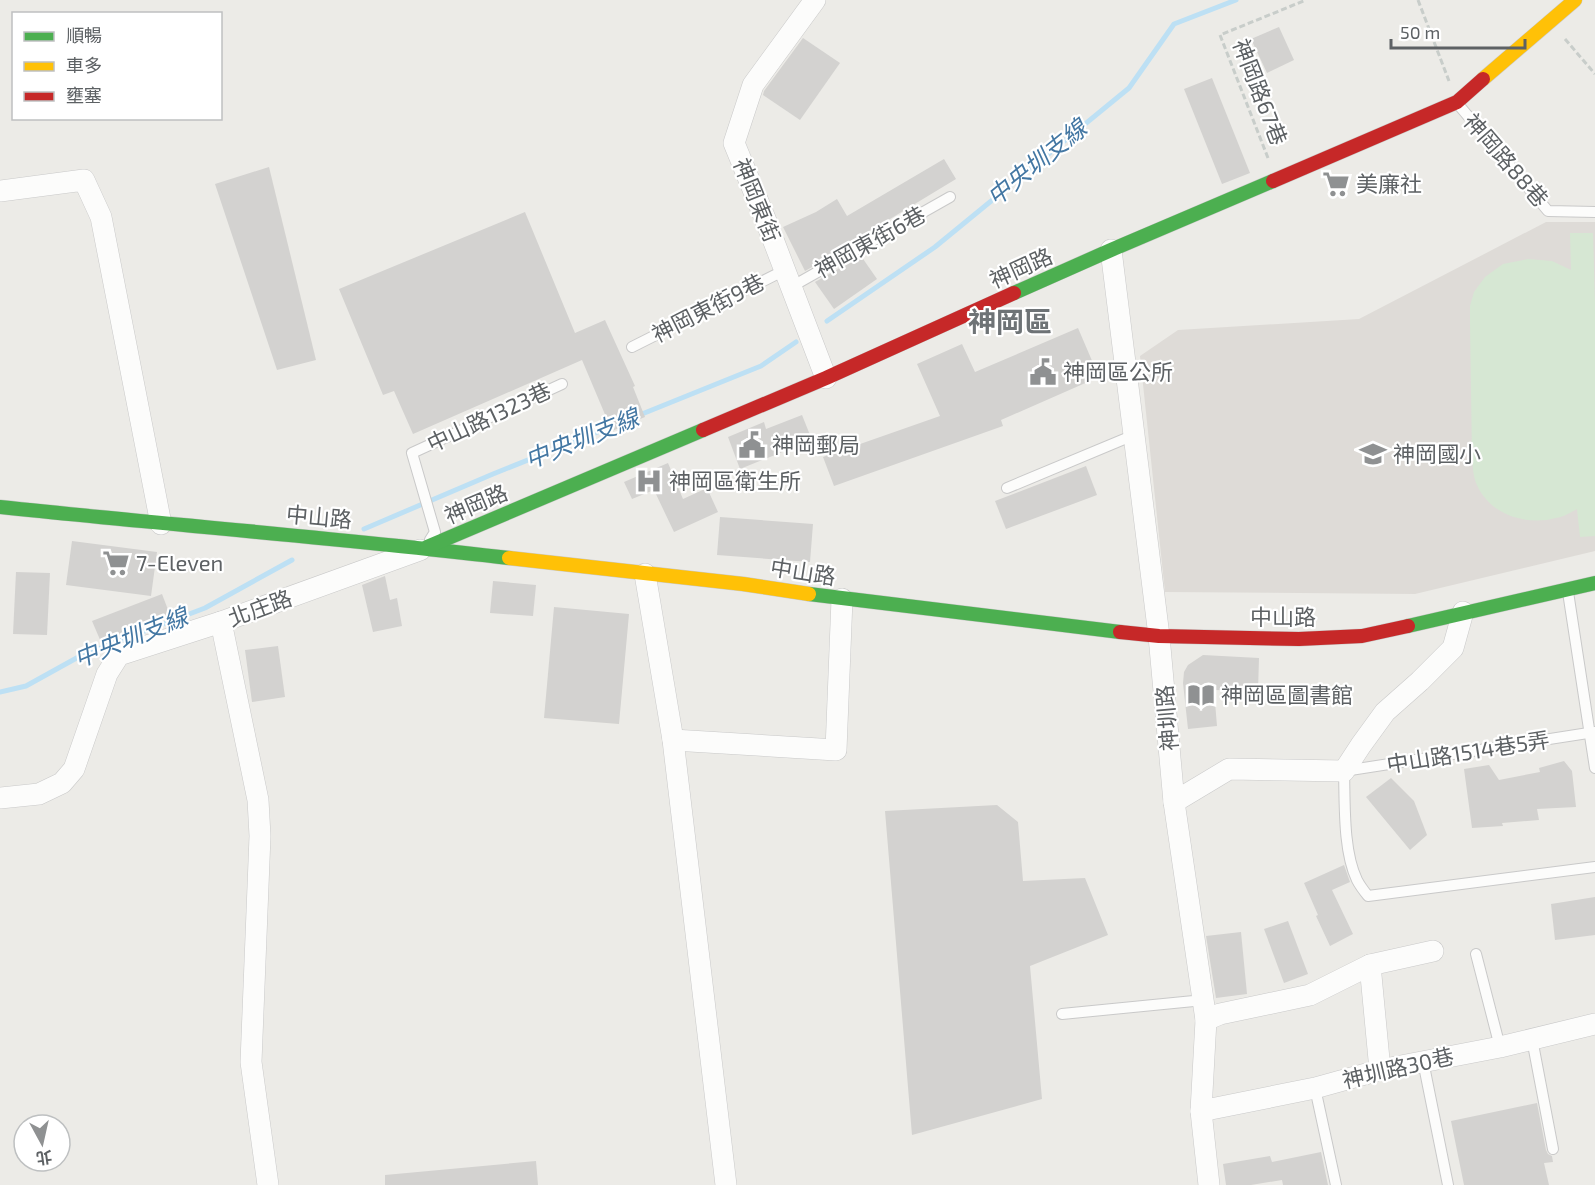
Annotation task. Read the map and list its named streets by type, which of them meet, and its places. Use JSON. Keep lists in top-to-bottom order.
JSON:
{
  "streets": {
    "street": [
      "神岡東街",
      "神岡路",
      "中山路",
      "北庄路",
      "神圳路",
      "神圳路30巷"
    ],
    "lane": [
      "神岡路88巷",
      "神岡東街6巷",
      "神岡東街9巷",
      "中山路1323巷",
      "中山路1514巷5弄"
    ],
    "path": ["神岡路67巷"]
  },
  "crossings": [
    ["神岡路67巷", "神岡路"],
    ["神岡路88巷", "神岡路"],
    ["神岡東街", "神岡東街6巷"],
    ["神岡東街", "神岡路"],
    ["神岡東街", "神岡東街9巷"],
    ["神岡東街6巷", "神岡東街9巷"],
    ["神岡路", "中山路1323巷"],
    ["神岡路", "中山路"],
    ["神岡路", "北庄路"],
    ["神岡路", "神圳路"],
    ["中山路1323巷", "中山路"],
    ["中山路1323巷", "北庄路"],
    ["中山路", "北庄路"],
    ["中山路", "神圳路"],
    ["神圳路", "神圳路30巷"]
  ],
  "districts": ["神岡區"],
  "water": ["中央圳支線"],
  "places": {
    "supermarket": ["美廉社", "7-Eleven"],
    "public building": ["神岡區公所", "神岡郵局"],
    "school or university": ["神岡國小"],
    "hospital": ["神岡區衛生所"],
    "library": ["神岡區圖書館"]
  },
  "legend": ["順暢", "車多", "壅塞"],
  "scale_bar": "50 m",
  "north": "bottom"
}
